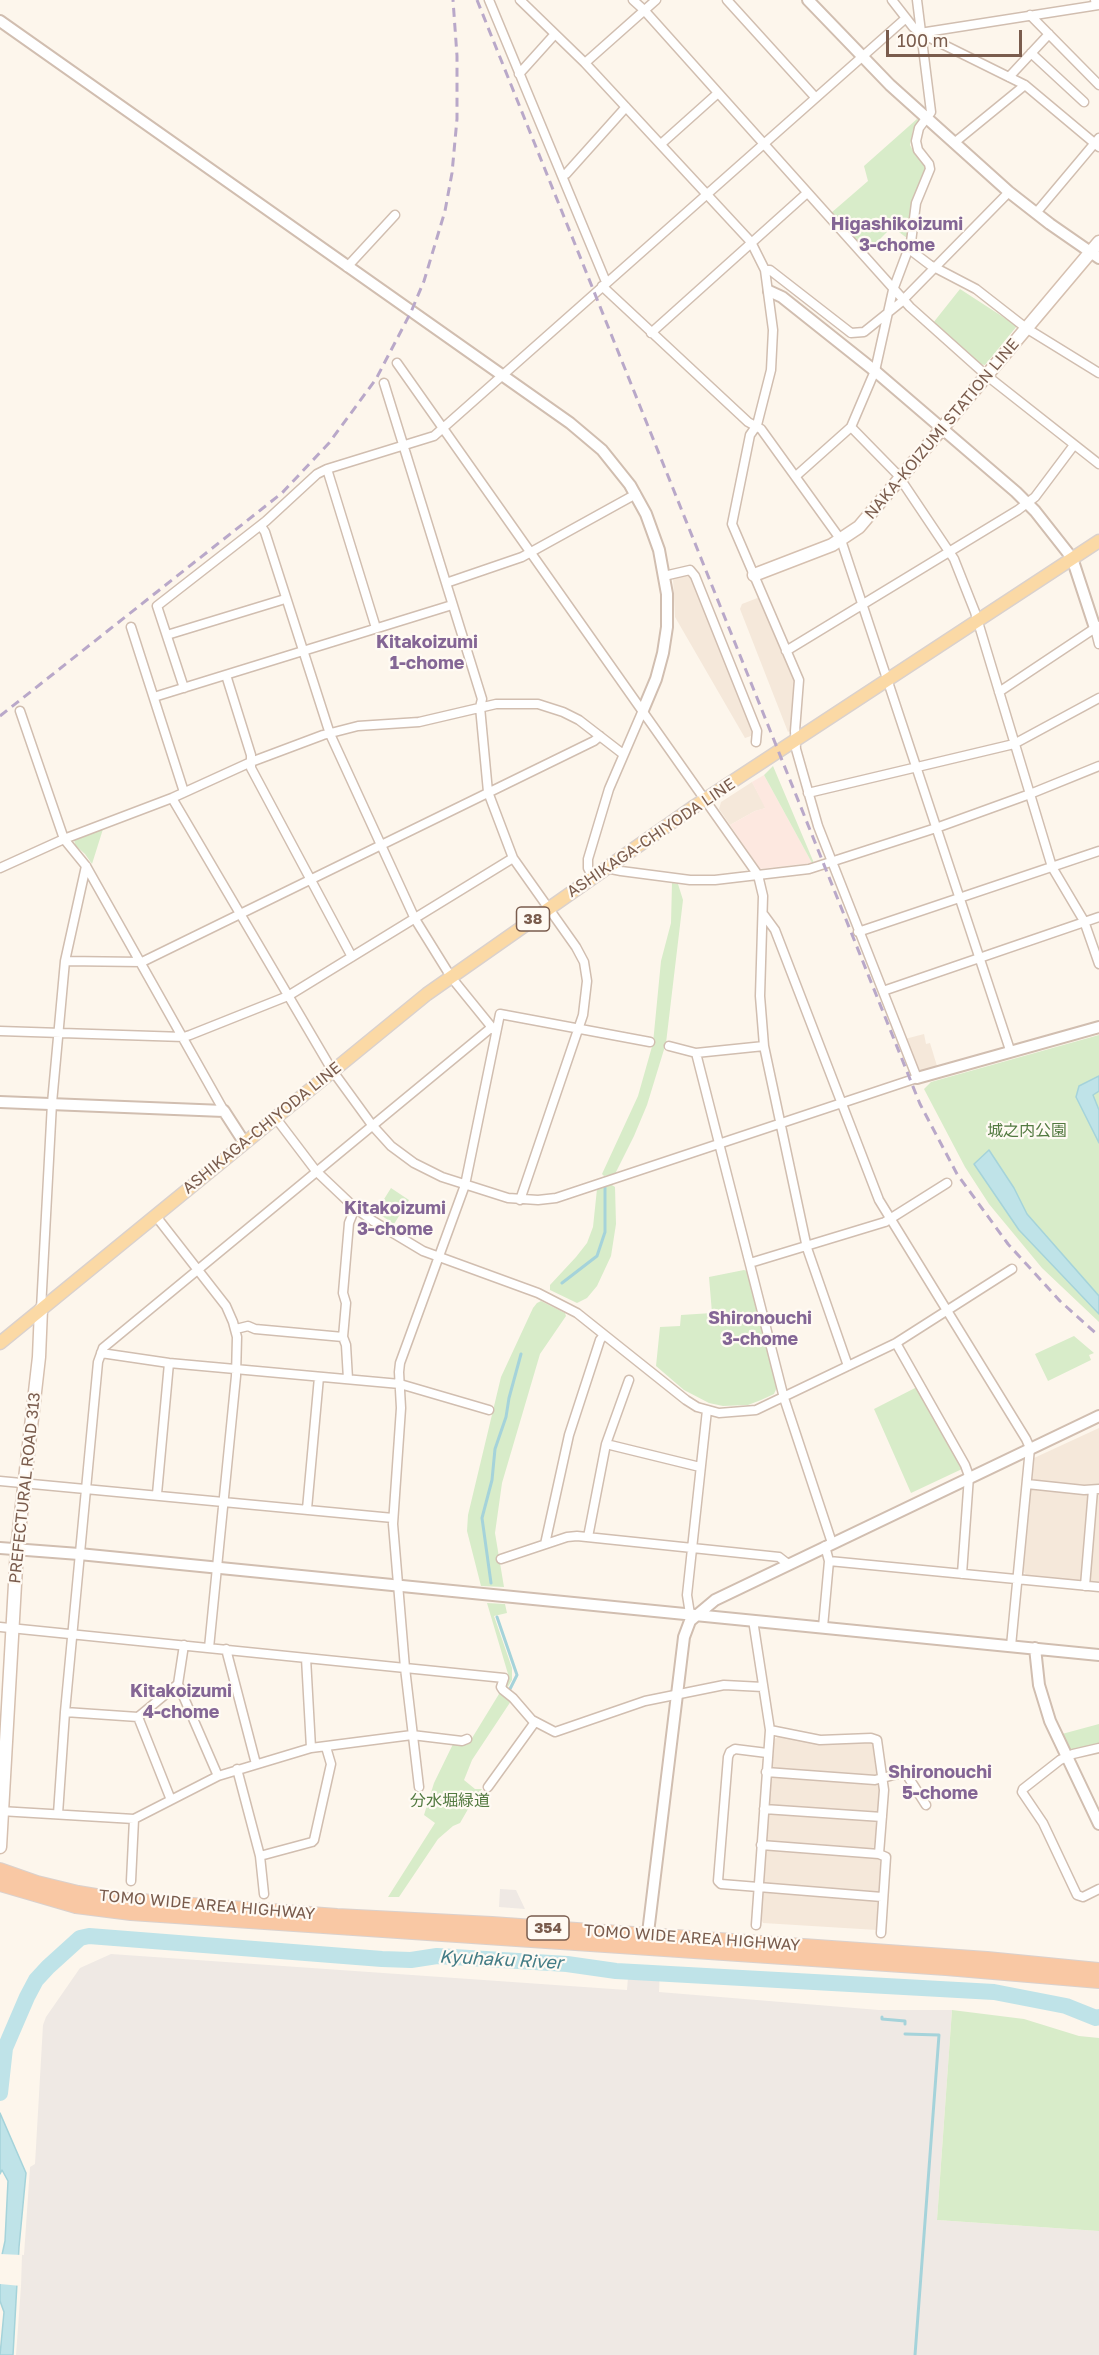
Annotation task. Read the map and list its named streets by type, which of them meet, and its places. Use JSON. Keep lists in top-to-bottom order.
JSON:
{
  "streets": {
    "highway": ["TOMO WIDE AREA HIGHWAY", "354"],
    "main road": [
      "NAKA-KOIZUMI STATION LINE",
      "ASHIKAGA-CHIYODA LINE",
      "38",
      "PREFECTURAL ROAD 313"
    ]
  },
  "crossings": [
    ["ASHIKAGA-CHIYODA LINE", "PREFECTURAL ROAD 313"]
  ],
  "districts": [
    "Higashikoizumi 3-chome",
    "Kitakoizumi 1-chome",
    "Kitakoizumi 3-chome",
    "Shironouchi 3-chome",
    "Kitakoizumi 4-chome",
    "Shironouchi 5-chome"
  ],
  "water": ["Kyuhaku River"],
  "parks": ["城之内公園", "分水堀緑道"],
  "scale_bar": "100 m"
}
